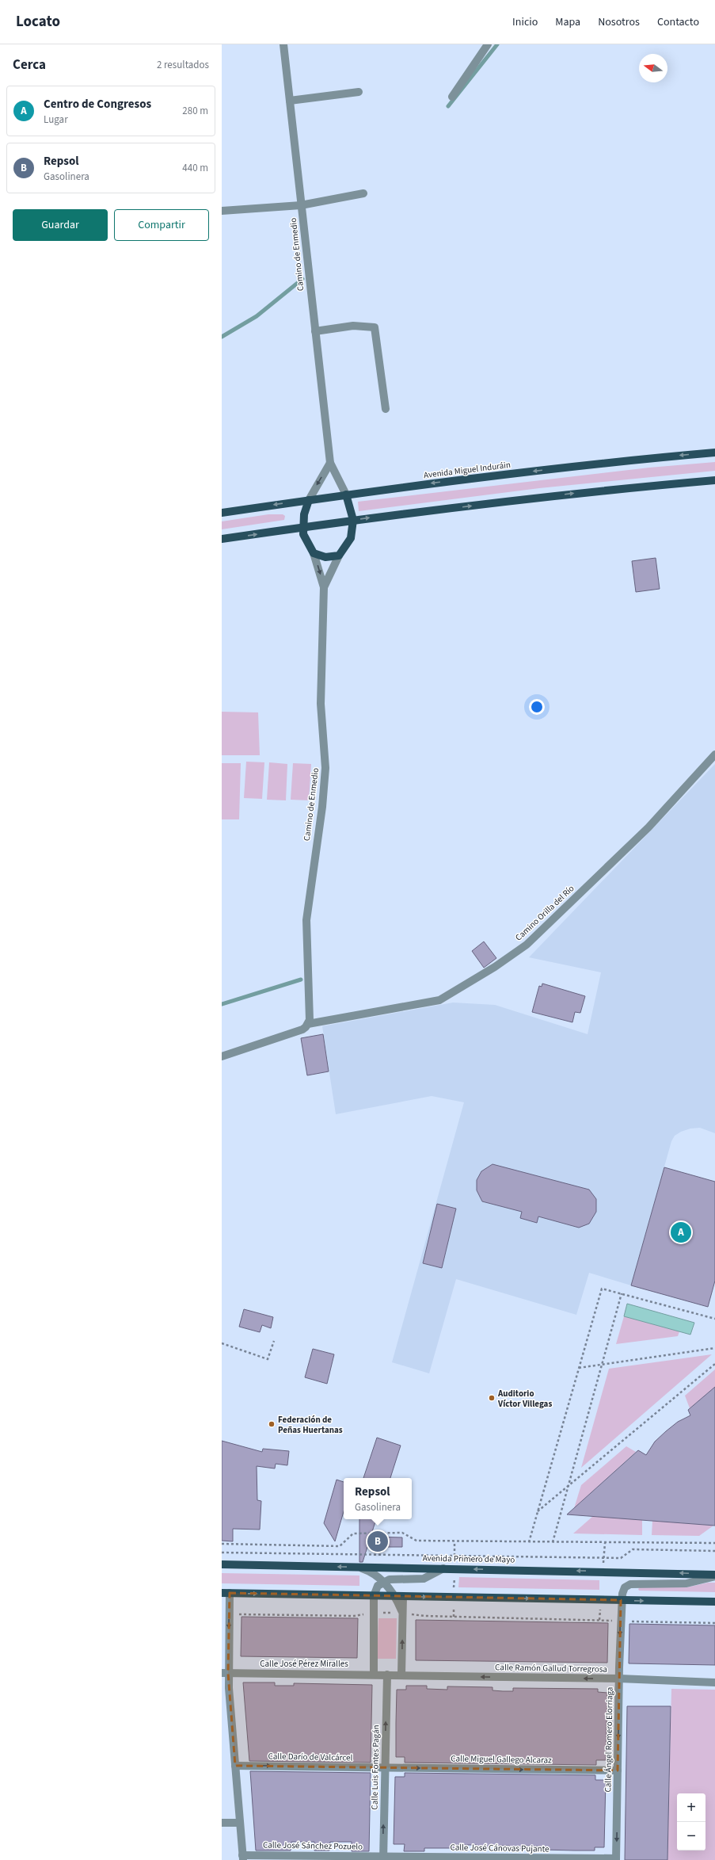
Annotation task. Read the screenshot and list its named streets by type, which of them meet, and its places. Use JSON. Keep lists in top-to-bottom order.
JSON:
{
  "streets": {
    "main road": ["Avenida Miguel Induráin", "Avenida Primero de Mayo"],
    "street": [
      "Camino de Enmedio",
      "Camino Orilla del Río",
      "Calle José Pérez Miralles",
      "Calle Ramón Gallud Torregrosa",
      "Calle Ángel Romero Elorriaga",
      "Calle Darío de Valcárcel",
      "Calle Miguel Gallego Alcaraz",
      "Calle Luis Fontes Pagán",
      "Calle José Sánchez Pozuelo",
      "Calle José Cánovas Pujante"
    ]
  },
  "crossings": [
    ["Camino de Enmedio", "Avenida Miguel Induráin"],
    ["Camino de Enmedio", "Camino Orilla del Río"],
    ["Calle José Pérez Miralles", "Calle Ramón Gallud Torregrosa"],
    ["Calle José Pérez Miralles", "Calle Luis Fontes Pagán"],
    ["Calle Ramón Gallud Torregrosa", "Calle Ángel Romero Elorriaga"],
    ["Calle Ramón Gallud Torregrosa", "Calle Luis Fontes Pagán"],
    ["Calle Ángel Romero Elorriaga", "Calle Miguel Gallego Alcaraz"],
    ["Calle Ángel Romero Elorriaga", "Calle José Cánovas Pujante"],
    ["Calle Darío de Valcárcel", "Calle Miguel Gallego Alcaraz"],
    ["Calle Darío de Valcárcel", "Calle Luis Fontes Pagán"],
    ["Calle Miguel Gallego Alcaraz", "Calle Luis Fontes Pagán"],
    ["Calle Luis Fontes Pagán", "Calle José Sánchez Pozuelo"],
    ["Calle Luis Fontes Pagán", "Calle José Cánovas Pujante"],
    ["Calle José Sánchez Pozuelo", "Calle José Cánovas Pujante"]
  ],
  "one_way": [
    "Calle Ramón Gallud Torregrosa",
    "Calle Ángel Romero Elorriaga",
    "Calle Darío de Valcárcel",
    "Calle Miguel Gallego Alcaraz",
    "Calle Luis Fontes Pagán"
  ],
  "places": ["Auditorio Víctor Villegas", "Federación de Peñas Huertanas"],
  "north": "left",
  "page": {
    "header": "Locato",
    "nav": [
      "Inicio",
      "Mapa",
      "Nosotros",
      "Contacto"
    ],
    "heading": ["Cerca", "2 resultados"],
    "list": [
      {
        "mark": "A",
        "name": "Centro de Congresos",
        "note": "Lugar",
        "value": "280 m"
      },
      {
        "mark": "B",
        "name": "Repsol",
        "note": "Gasolinera",
        "value": "440 m"
      }
    ],
    "buttons": ["Guardar", "Compartir"],
    "pins": ["A", "B"],
    "popup": ["Repsol", "Gasolinera"],
    "map_buttons": ["+", "−"]
  }
}
